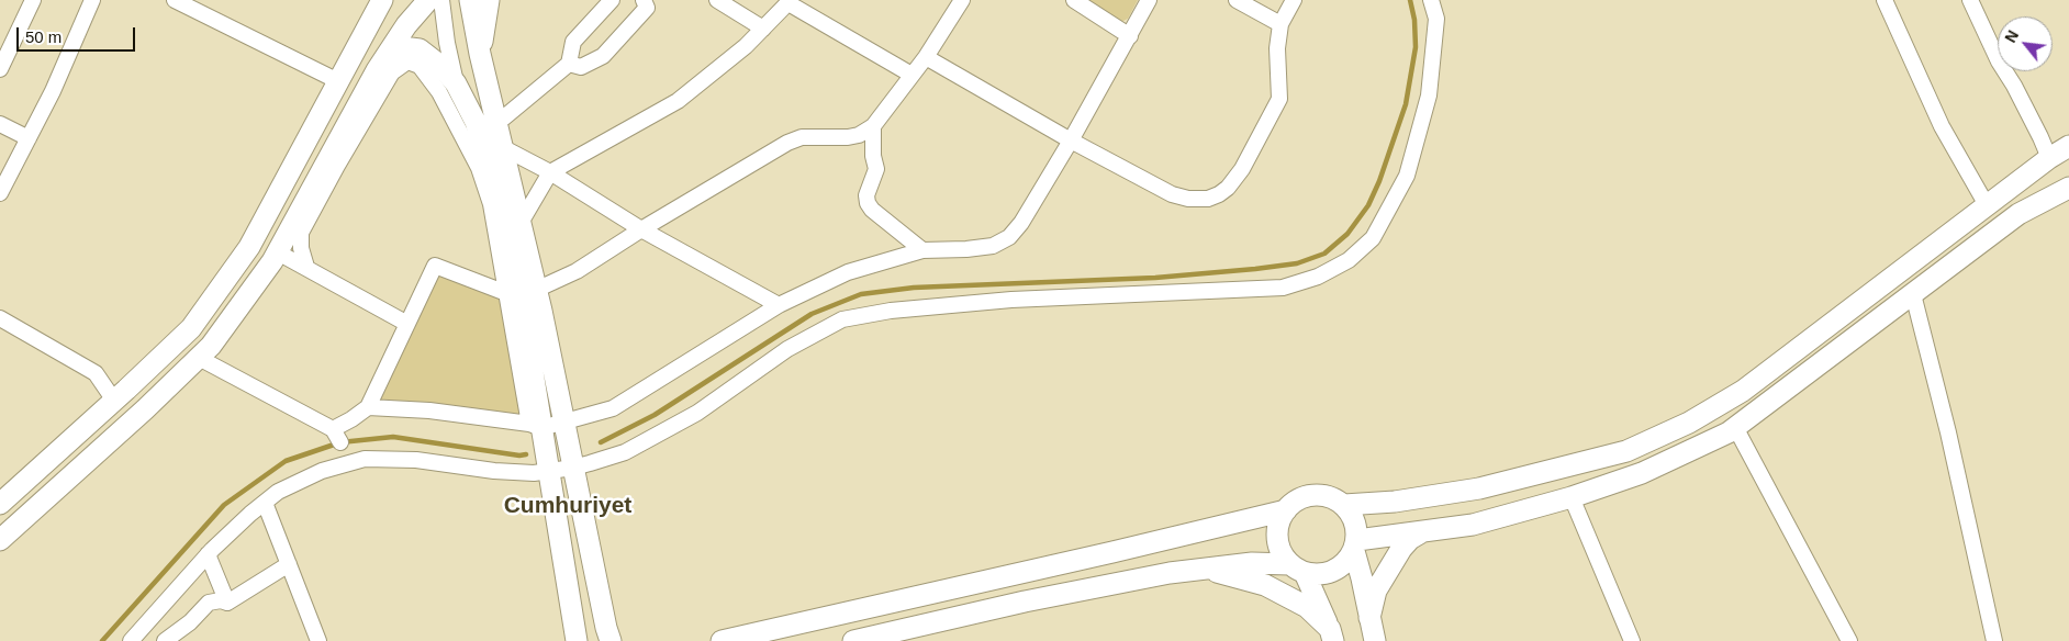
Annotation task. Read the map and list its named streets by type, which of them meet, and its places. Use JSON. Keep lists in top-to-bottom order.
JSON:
{
  "districts": ["Cumhuriyet"],
  "scale_bar": "50 m",
  "north": "top left"
}
